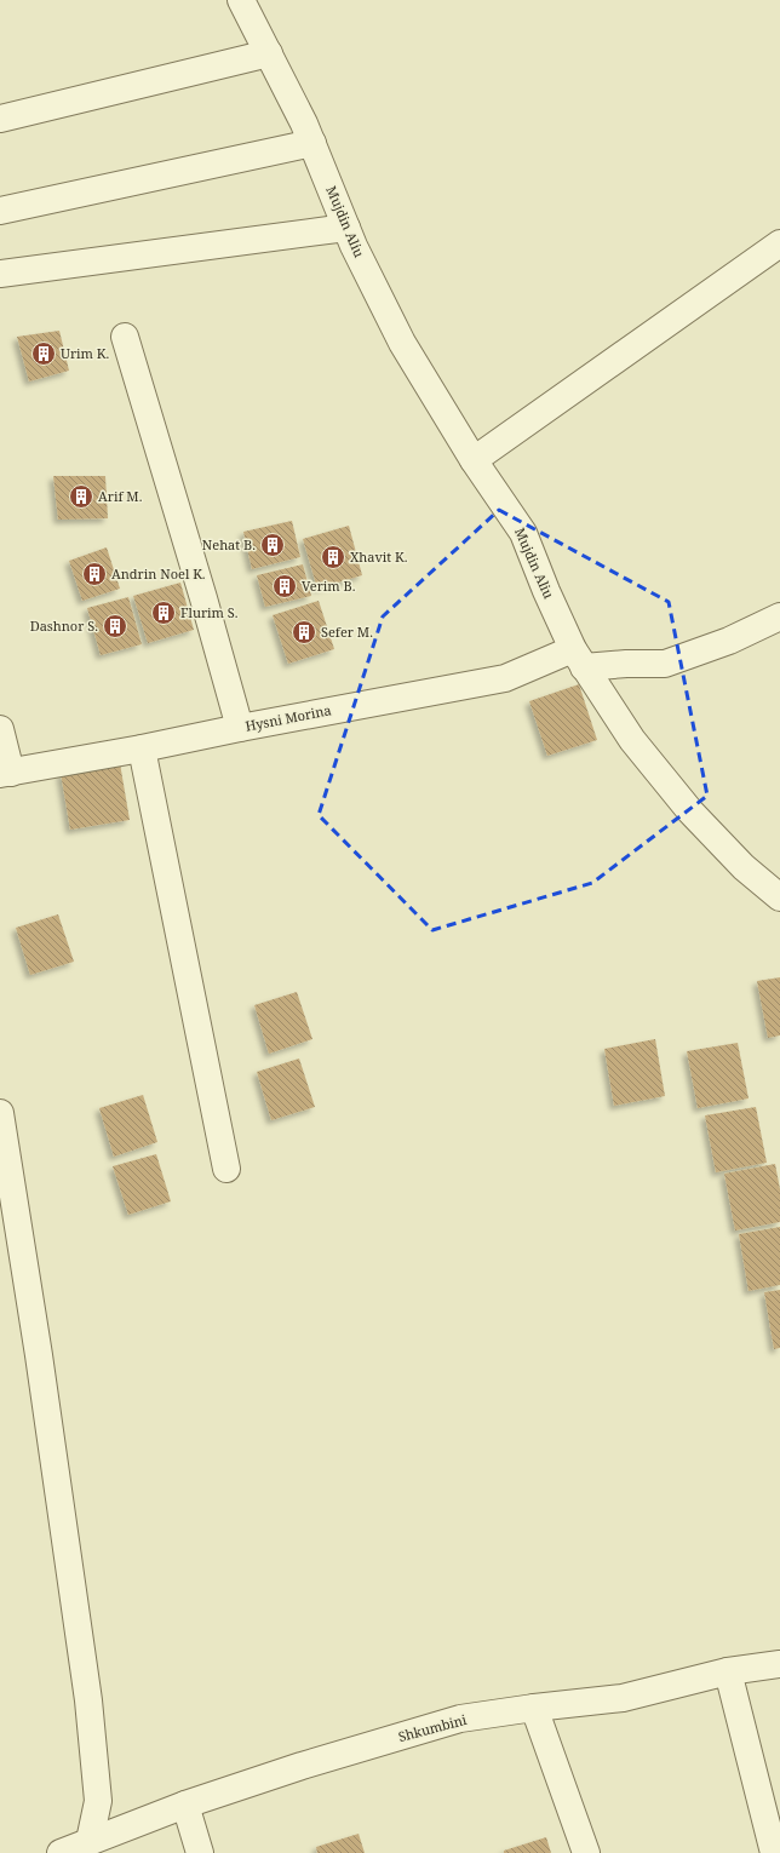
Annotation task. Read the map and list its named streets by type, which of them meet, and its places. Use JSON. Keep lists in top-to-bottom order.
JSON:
{
  "streets": {
    "street": ["Mujdin Aliu", "Hysni Morina", "Shkumbini"]
  },
  "crossings": [
    ["Mujdin Aliu", "Hysni Morina"]
  ],
  "places": {
    "building": [
      "Urim K.",
      "Arif M.",
      "Nehat B.",
      "Xhavit K.",
      "Andrin Noel K.",
      "Verim B.",
      "Flurim S.",
      "Dashnor S.",
      "Sefer M."
    ]
  }
}
